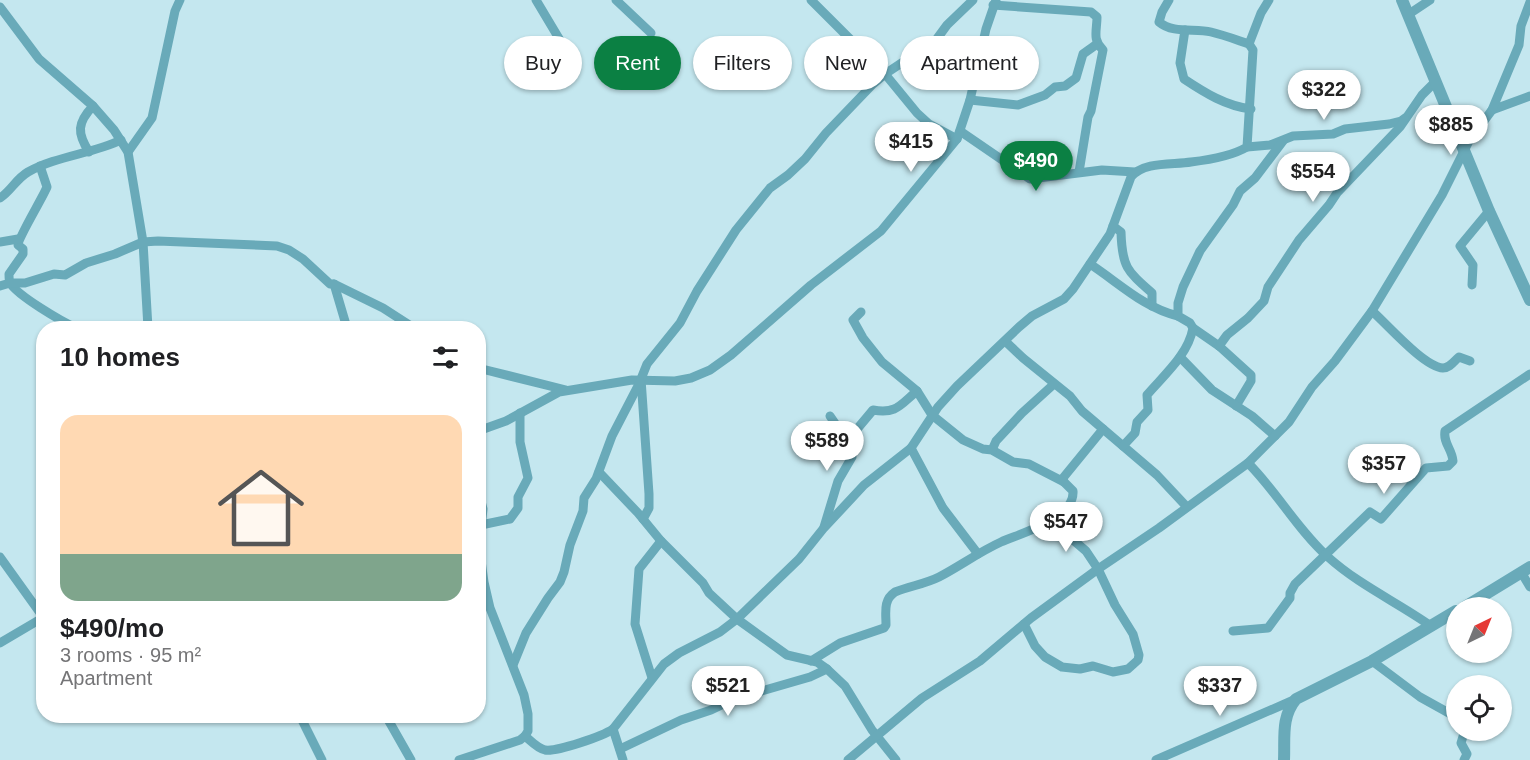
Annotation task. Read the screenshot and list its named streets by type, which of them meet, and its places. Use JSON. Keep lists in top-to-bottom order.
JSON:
{
  "north": "top right",
  "page": {
    "chip": [
      "Buy",
      "Rent",
      "Filters",
      "New",
      "Apartment"
    ],
    "price": [
      "$322",
      "$885",
      "$415",
      "$490",
      "$554",
      "$589",
      "$357",
      "$547",
      "$521",
      "$337"
    ],
    "heading": "10 homes",
    "list": [
      {
        "name": "$490/mo",
        "note": "3 rooms · 95 m² · Apartment"
      }
    ]
  }
}
